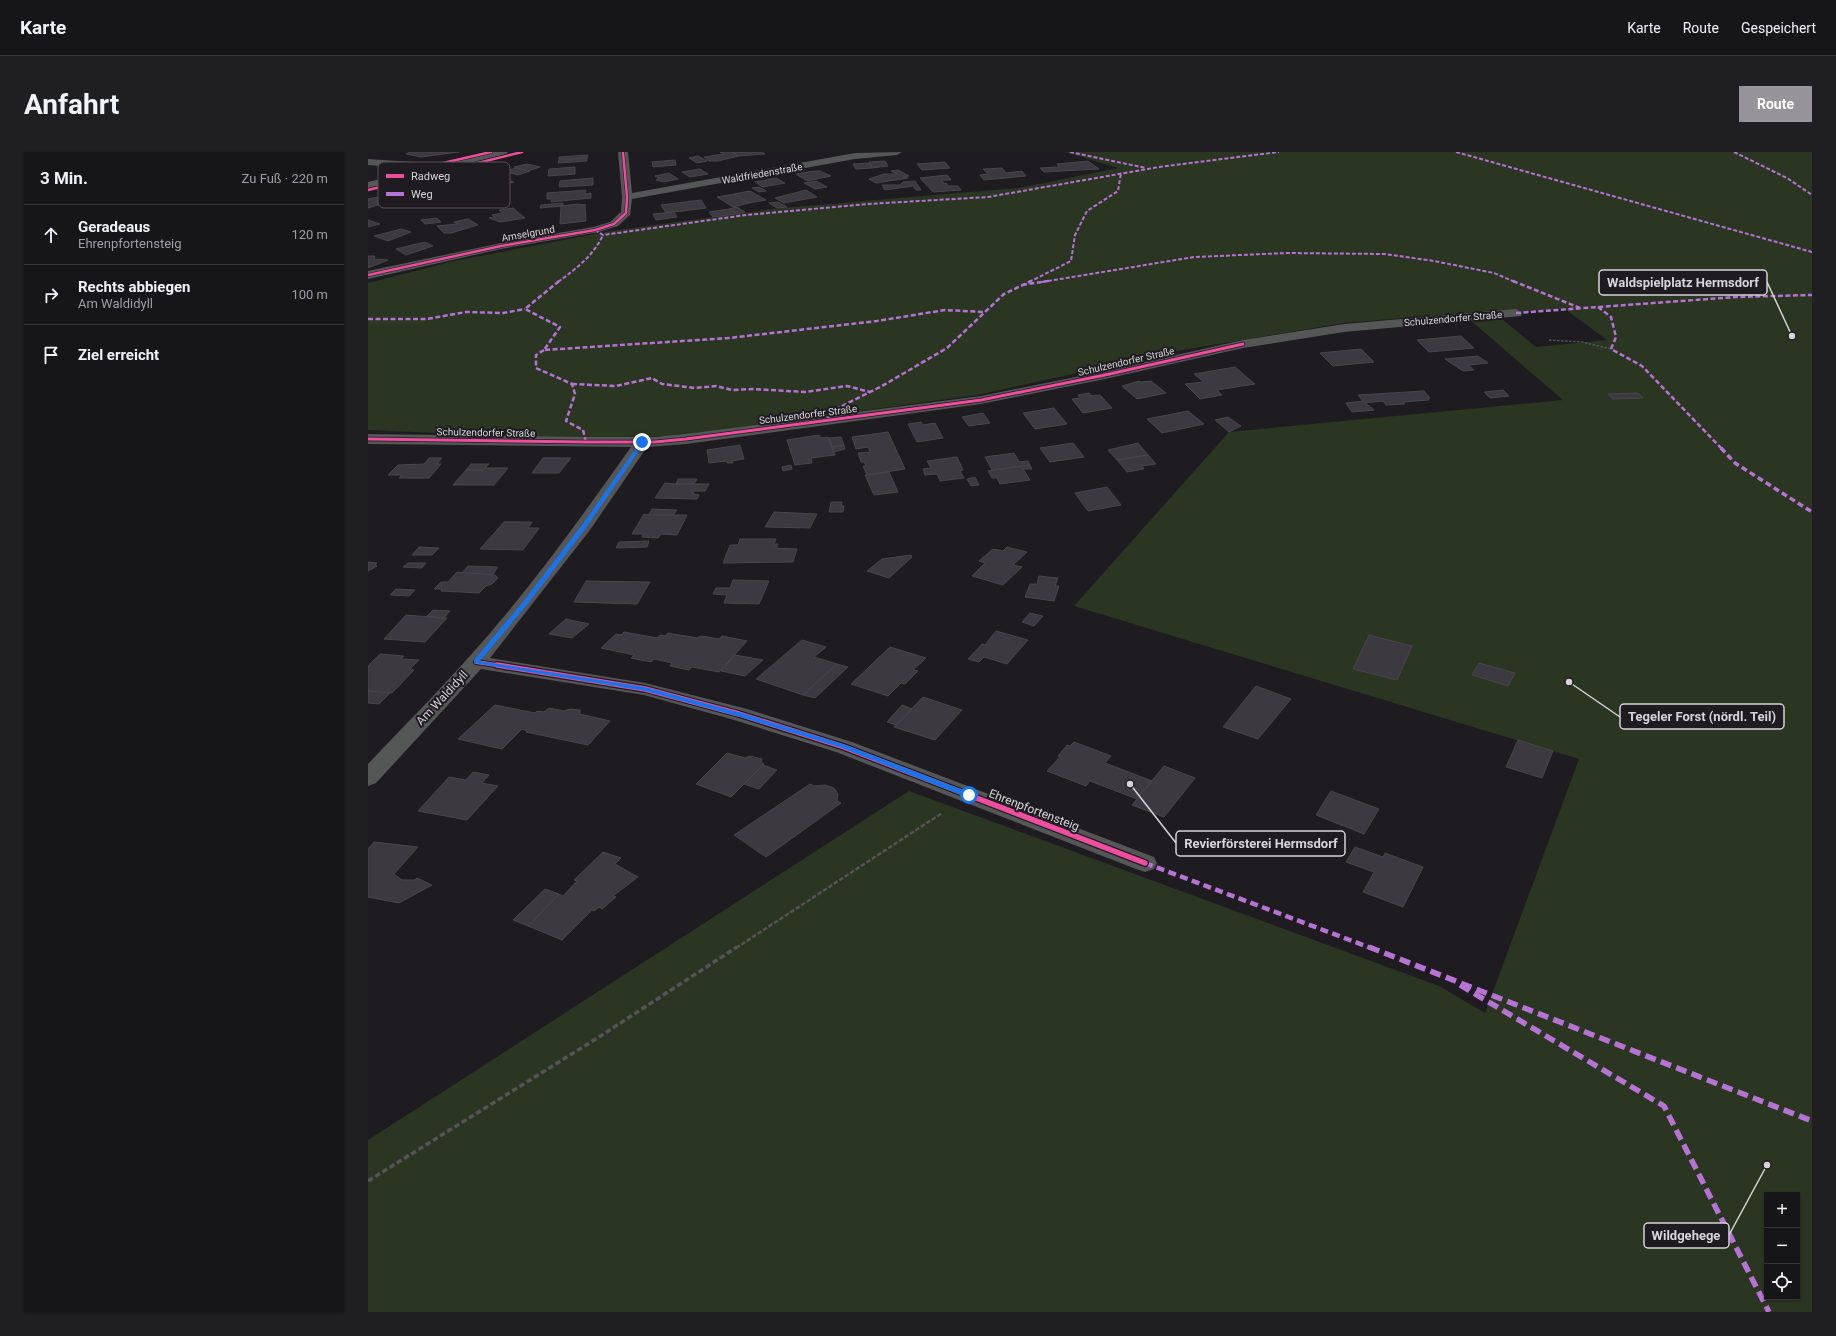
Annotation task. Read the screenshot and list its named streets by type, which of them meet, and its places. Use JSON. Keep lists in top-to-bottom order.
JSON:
{
  "streets": {
    "street": [
      "Waldfriedenstraße",
      "Amselgrund",
      "Schulzendorfer Straße",
      "Am Waldidyll",
      "Ehrenpfortensteig"
    ]
  },
  "crossings": [
    ["Waldfriedenstraße", "Amselgrund"],
    ["Schulzendorfer Straße", "Am Waldidyll"],
    ["Am Waldidyll", "Ehrenpfortensteig"]
  ],
  "places": [
    "Waldspielplatz Hermsdorf",
    "Tegeler Forst (nördl. Teil)",
    "Revierförsterei Hermsdorf",
    "Wildgehege"
  ],
  "legend": ["Radweg", "Weg"],
  "page": {
    "header": "Karte",
    "nav": ["Karte", "Route", "Gespeichert"],
    "buttons": "Route",
    "title": "Anfahrt",
    "heading": ["3 Min.", "Zu Fuß · 220 m"],
    "list": [
      ["Geradeaus", "Ehrenpfortensteig", "120 m"],
      ["Rechts abbiegen", "Am Waldidyll", "100 m"],
      "Ziel erreicht"
    ],
    "map_buttons": ["+", "−"]
  }
}
